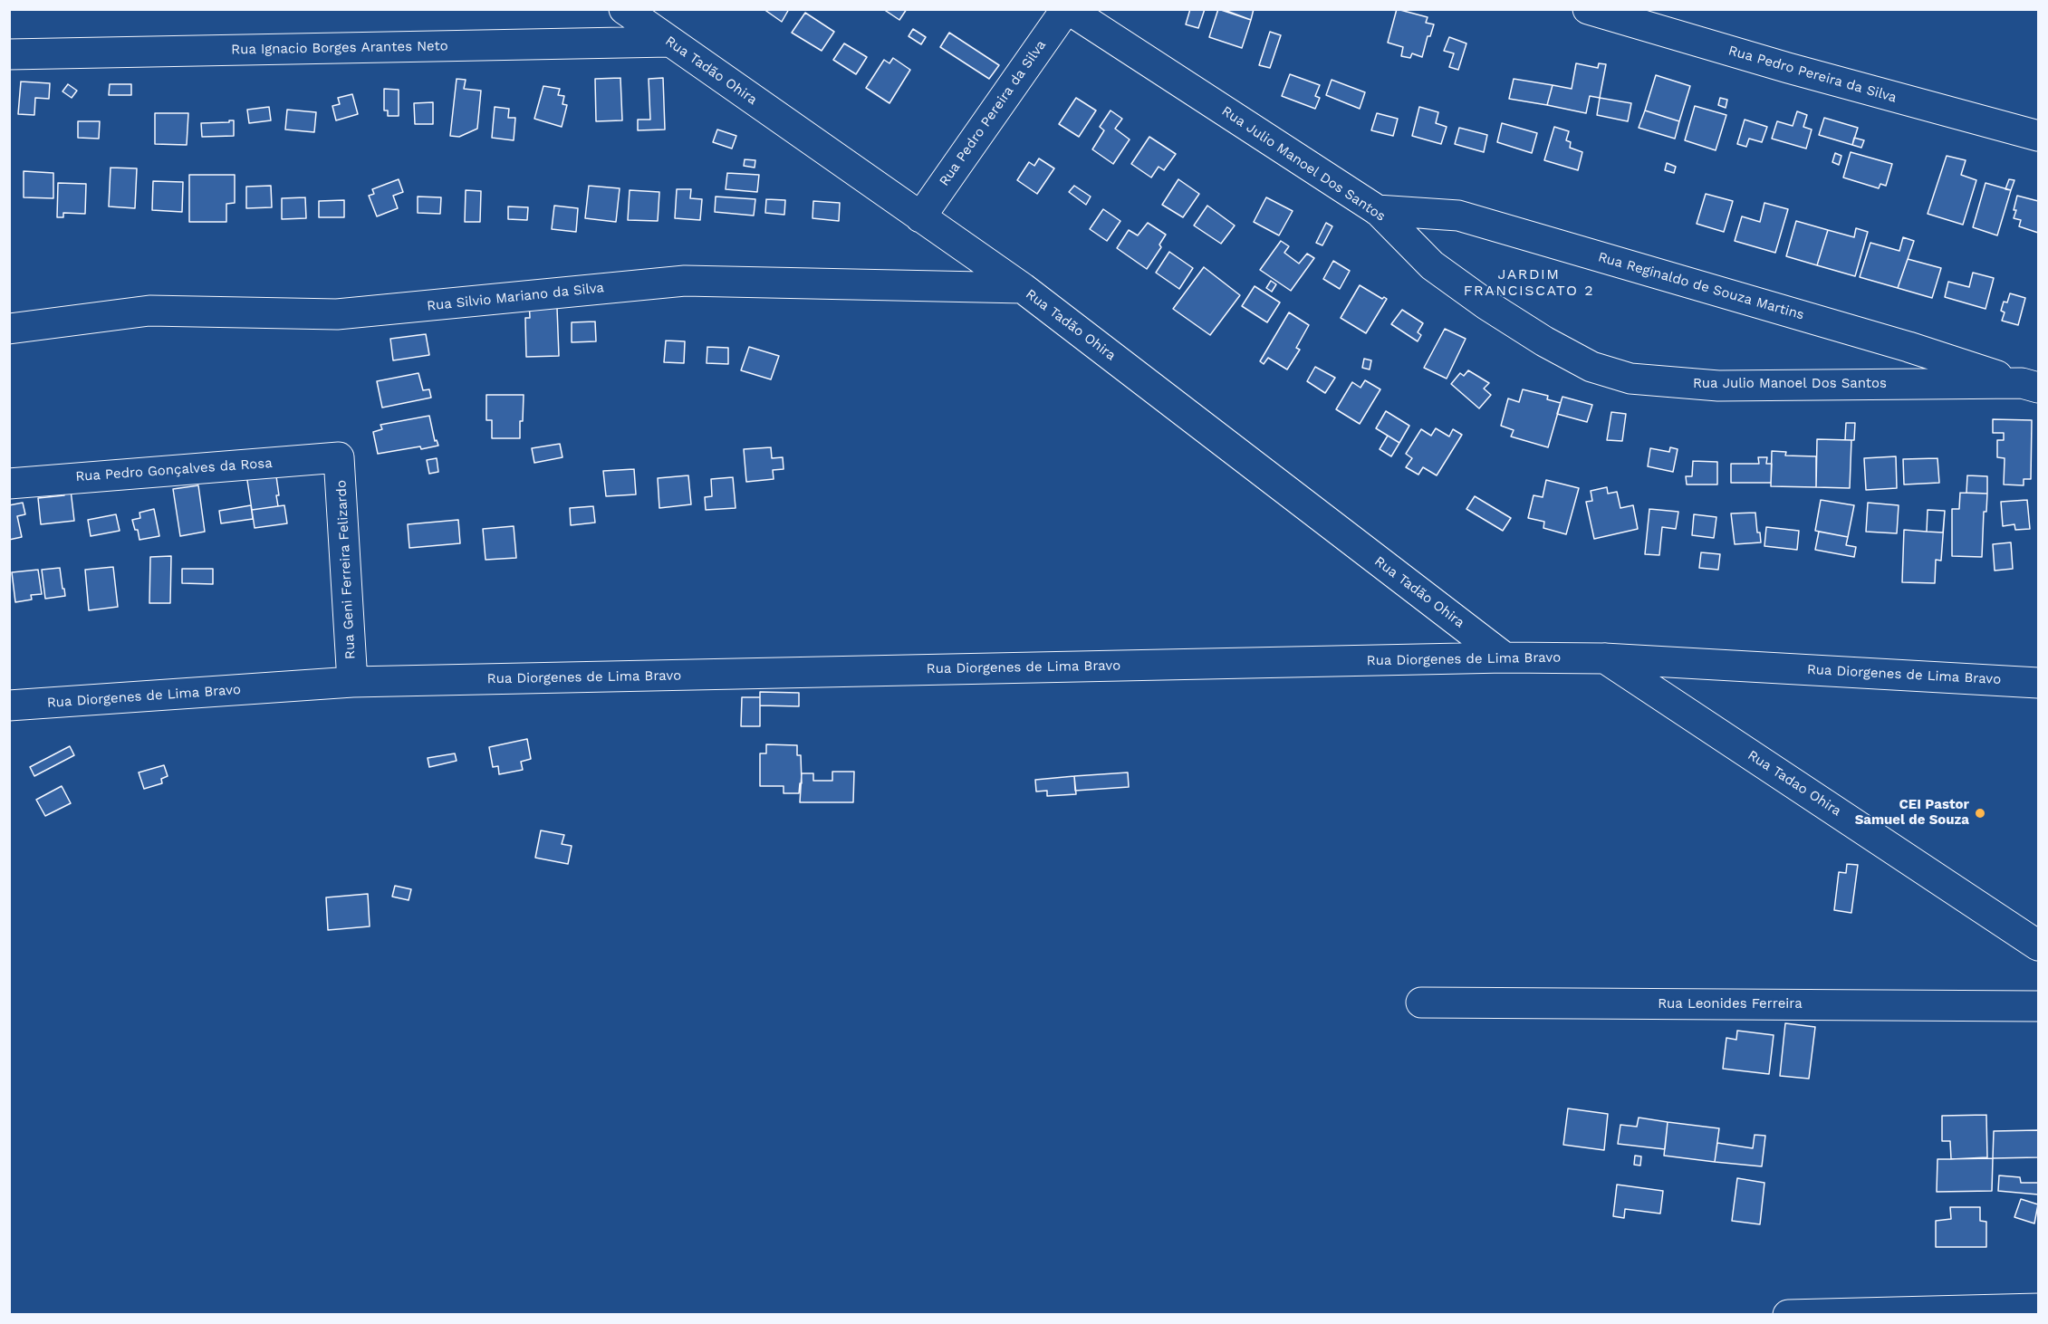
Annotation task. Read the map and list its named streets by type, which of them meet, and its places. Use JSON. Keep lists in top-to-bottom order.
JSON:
{
  "streets": {
    "street": [
      "Rua Ignacio Borges Arantes Neto",
      "Rua Tadão Ohira",
      "Rua Pedro Pereira da Silva",
      "Rua Julio Manoel Dos Santos",
      "Rua Reginaldo de Souza Martins",
      "Rua Silvio Mariano da Silva",
      "Rua Pedro Gonçalves da Rosa",
      "Rua Geni Ferreira Felizardo",
      "Rua Diorgenes de Lima Bravo",
      "Rua Tadao Ohira",
      "Rua Leonides Ferreira"
    ]
  },
  "crossings": [
    ["Rua Ignacio Borges Arantes Neto", "Rua Tadão Ohira"],
    ["Rua Tadão Ohira", "Rua Pedro Pereira da Silva"],
    ["Rua Tadão Ohira", "Rua Silvio Mariano da Silva"],
    ["Rua Tadão Ohira", "Rua Diorgenes de Lima Bravo"],
    ["Rua Pedro Pereira da Silva", "Rua Julio Manoel Dos Santos"],
    ["Rua Julio Manoel Dos Santos", "Rua Reginaldo de Souza Martins"],
    ["Rua Pedro Gonçalves da Rosa", "Rua Geni Ferreira Felizardo"],
    ["Rua Geni Ferreira Felizardo", "Rua Diorgenes de Lima Bravo"],
    ["Rua Diorgenes de Lima Bravo", "Rua Tadao Ohira"]
  ],
  "districts": ["JARDIM FRANCISCATO 2"],
  "places": ["CEI Pastor Samuel de Souza"]
}
